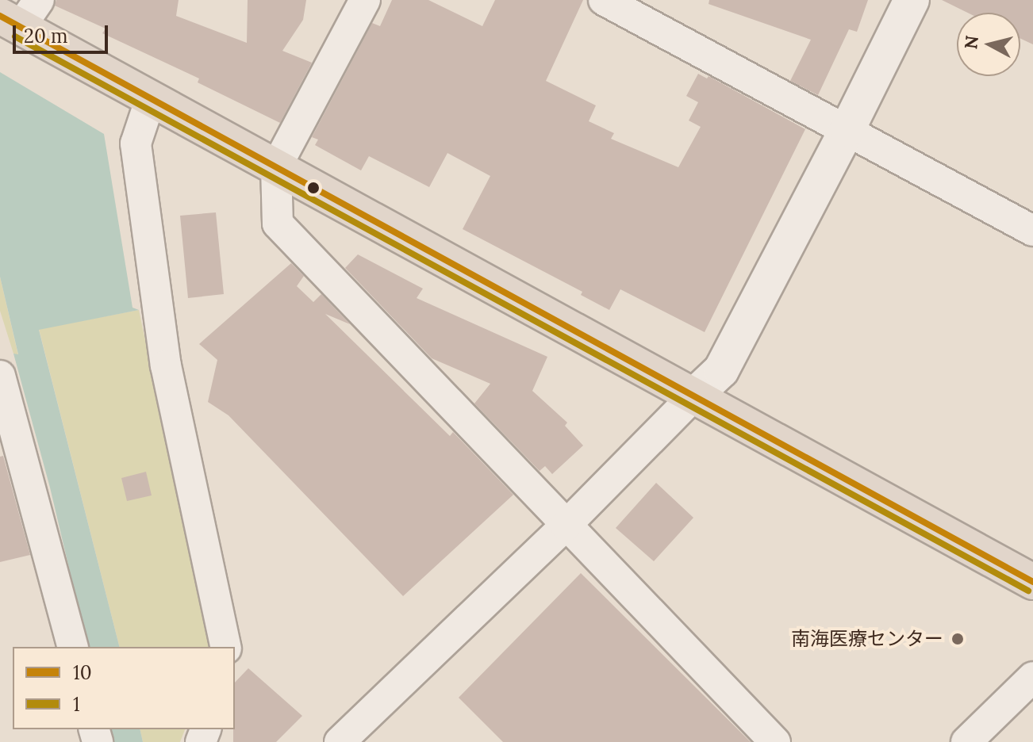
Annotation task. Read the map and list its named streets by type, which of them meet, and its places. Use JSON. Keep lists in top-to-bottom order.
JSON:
{
  "places": ["南海医療センター"],
  "lines": ["transit line 10", "transit line 1"],
  "legend": ["10", "1"],
  "scale_bar": "20 m",
  "north": "left"
}
